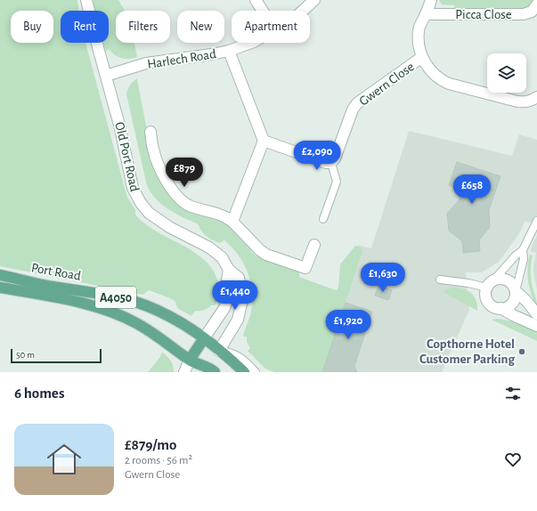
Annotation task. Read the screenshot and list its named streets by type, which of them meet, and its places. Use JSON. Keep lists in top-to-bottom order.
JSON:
{
  "streets": {
    "main road": ["Port Road", "A4050"],
    "street": [
      "Picca Close",
      "Harlech Road",
      "Gwern Close",
      "Old Port Road"
    ]
  },
  "crossings": [
    ["Harlech Road", "Old Port Road"],
    ["Old Port Road", "Port Road"]
  ],
  "places": ["Copthorne Hotel Customer Parking"],
  "scale_bar": "50 m",
  "page": {
    "chip": [
      "Buy",
      "Rent",
      "Filters",
      "New",
      "Apartment"
    ],
    "price": [
      "£2,090",
      "£879",
      "£658",
      "£1,630",
      "£1,440",
      "£1,920"
    ],
    "scale": "50 m",
    "heading": "6 homes",
    "list": [
      {
        "name": "£879/mo",
        "note": "2 rooms · 56 m² · Gwern Close"
      }
    ]
  }
}
